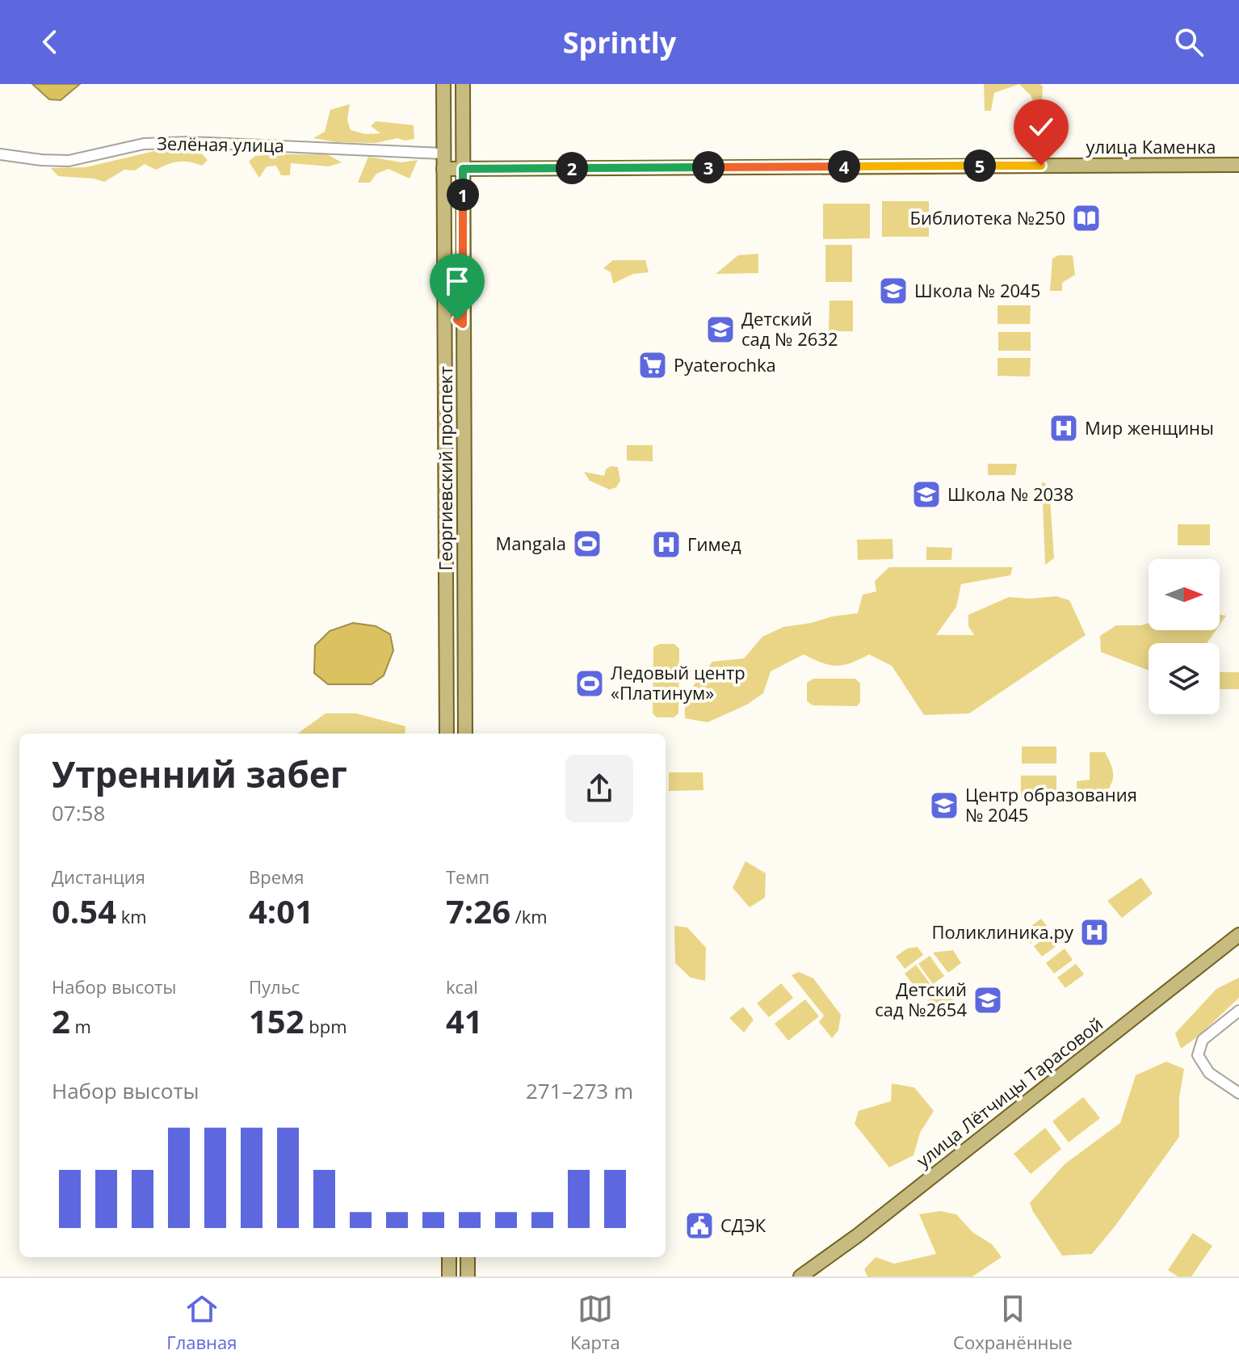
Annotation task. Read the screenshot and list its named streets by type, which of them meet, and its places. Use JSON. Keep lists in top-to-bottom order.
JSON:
{
  "streets": {
    "main road": ["улица Каменка", "Георгиевский проспект", "улица Лётчицы Тарасовой"],
    "street": ["Зелёная улица"]
  },
  "crossings": [
    ["Зелёная улица", "Георгиевский проспект"],
    ["улица Каменка", "Георгиевский проспект"]
  ],
  "places": {
    "library": ["Библиотека №250"],
    "school or university": [
      "Школа № 2045",
      "Детский сад № 2632",
      "Школа № 2038",
      "Центр образования № 2045",
      "Детский сад №2654"
    ],
    "supermarket": ["Pyaterochka"],
    "hospital": ["Мир женщины", "Гимед", "Поликлиника.ру"],
    "sports": ["Mangala", "Ледовый центр «Платинум»"],
    "public building": ["СДЭК"]
  },
  "north": "right",
  "page": {
    "header": "Sprintly",
    "pins": [
      "5",
      "4",
      "3",
      "2",
      "1"
    ],
    "heading": ["Утренний забег", "07:58"],
    "stats": [
      ["Дистанция", "0.54 km"],
      ["Время", "4:01"],
      ["Темп", "7:26 /km"],
      ["Набор высоты", "2 m"],
      ["Пульс", "152 bpm"],
      ["kcal", "41"]
    ],
    "chart": ["Набор высоты", "271–273 m"],
    "tabs": ["Главная", "Карта", "Сохранённые"]
  }
}
